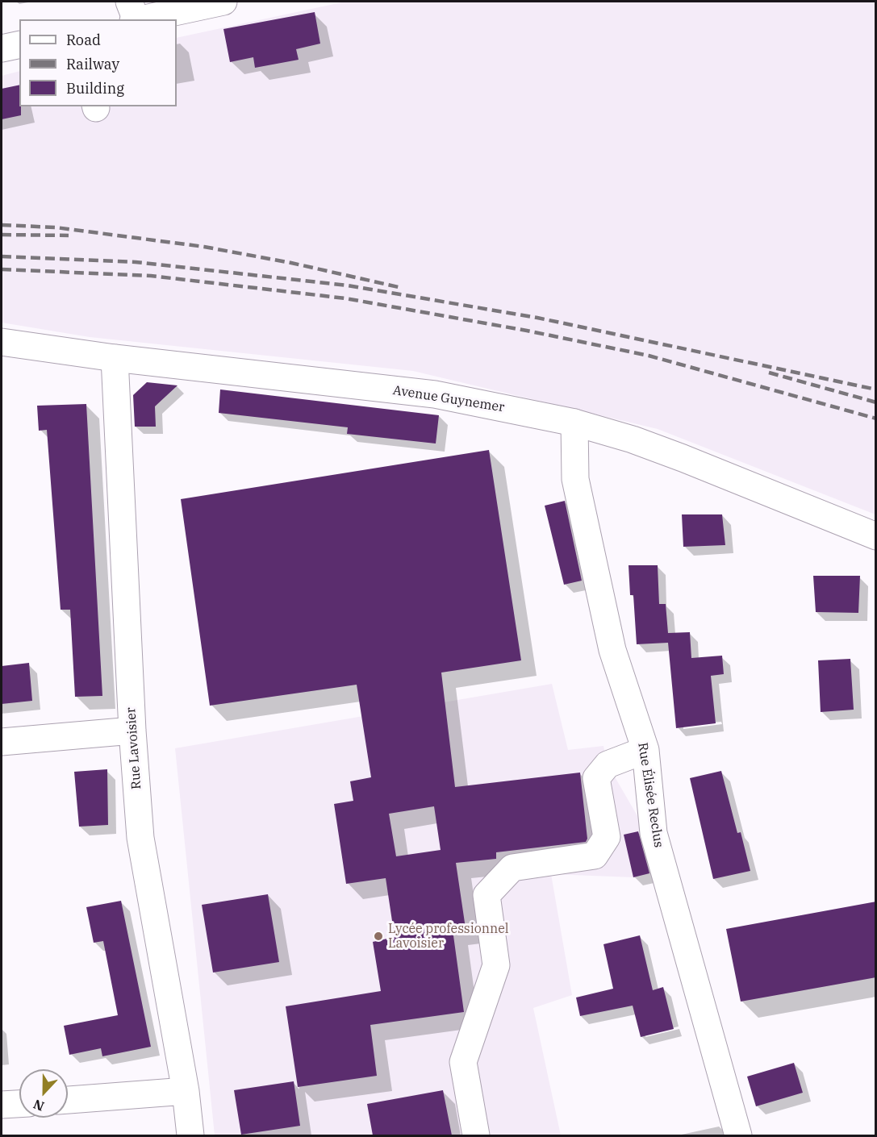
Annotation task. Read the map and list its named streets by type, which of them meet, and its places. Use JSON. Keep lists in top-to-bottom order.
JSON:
{
  "streets": {
    "street": ["Avenue Guynemer", "Rue Lavoisier", "Rue Élisée Reclus"]
  },
  "crossings": [
    ["Avenue Guynemer", "Rue Lavoisier"],
    ["Avenue Guynemer", "Rue Élisée Reclus"]
  ],
  "places": ["Lycée professionnel Lavoisier"],
  "legend": ["Road", "Railway", "Building"],
  "north": "bottom"
}
